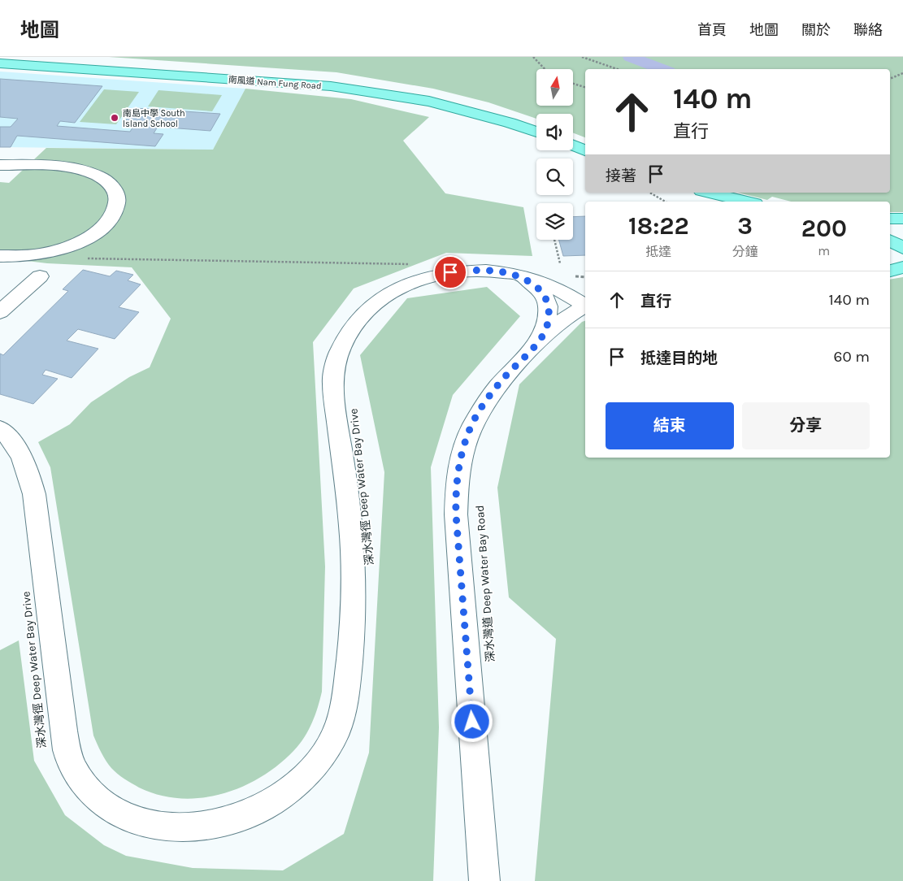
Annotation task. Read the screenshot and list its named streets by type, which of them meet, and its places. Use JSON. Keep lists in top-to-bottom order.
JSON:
{
  "streets": {
    "main road": ["南風道 Nam Fung Road"],
    "street": ["深水灣徑 Deep Water Bay Drive", "深水灣道 Deep Water Bay Road"]
  },
  "crossings": [
    ["深水灣徑 Deep Water Bay Drive", "深水灣道 Deep Water Bay Road"]
  ],
  "places": ["南島中學 South Island School"],
  "north": "top",
  "page": {
    "header": "地圖",
    "nav": [
      "首頁",
      "地圖",
      "關於",
      "聯絡"
    ],
    "turn": ["140 m", "直行"],
    "then": "接著",
    "eta": [
      "18:22",
      "抵達",
      "3",
      "分鐘",
      "200",
      "m"
    ],
    "list": [
      {
        "name": "直行",
        "value": "140 m"
      },
      {
        "name": "抵達目的地",
        "value": "60 m"
      }
    ],
    "buttons": ["結束", "分享"]
  }
}
